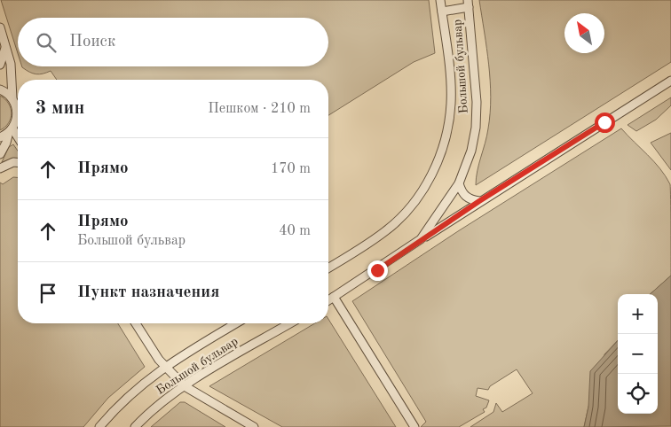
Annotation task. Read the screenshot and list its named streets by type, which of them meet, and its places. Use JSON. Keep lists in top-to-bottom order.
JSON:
{
  "streets": {
    "street": ["Большой бульвар"]
  },
  "north": "top left",
  "page": {
    "search": "Поиск",
    "heading": ["3 мин", "Пешком · 210 m"],
    "list": [
      ["Прямо", "170 m"],
      ["Прямо", "Большой бульвар", "40 m"],
      "Пункт назначения"
    ],
    "map_buttons": ["+", "−"]
  }
}
